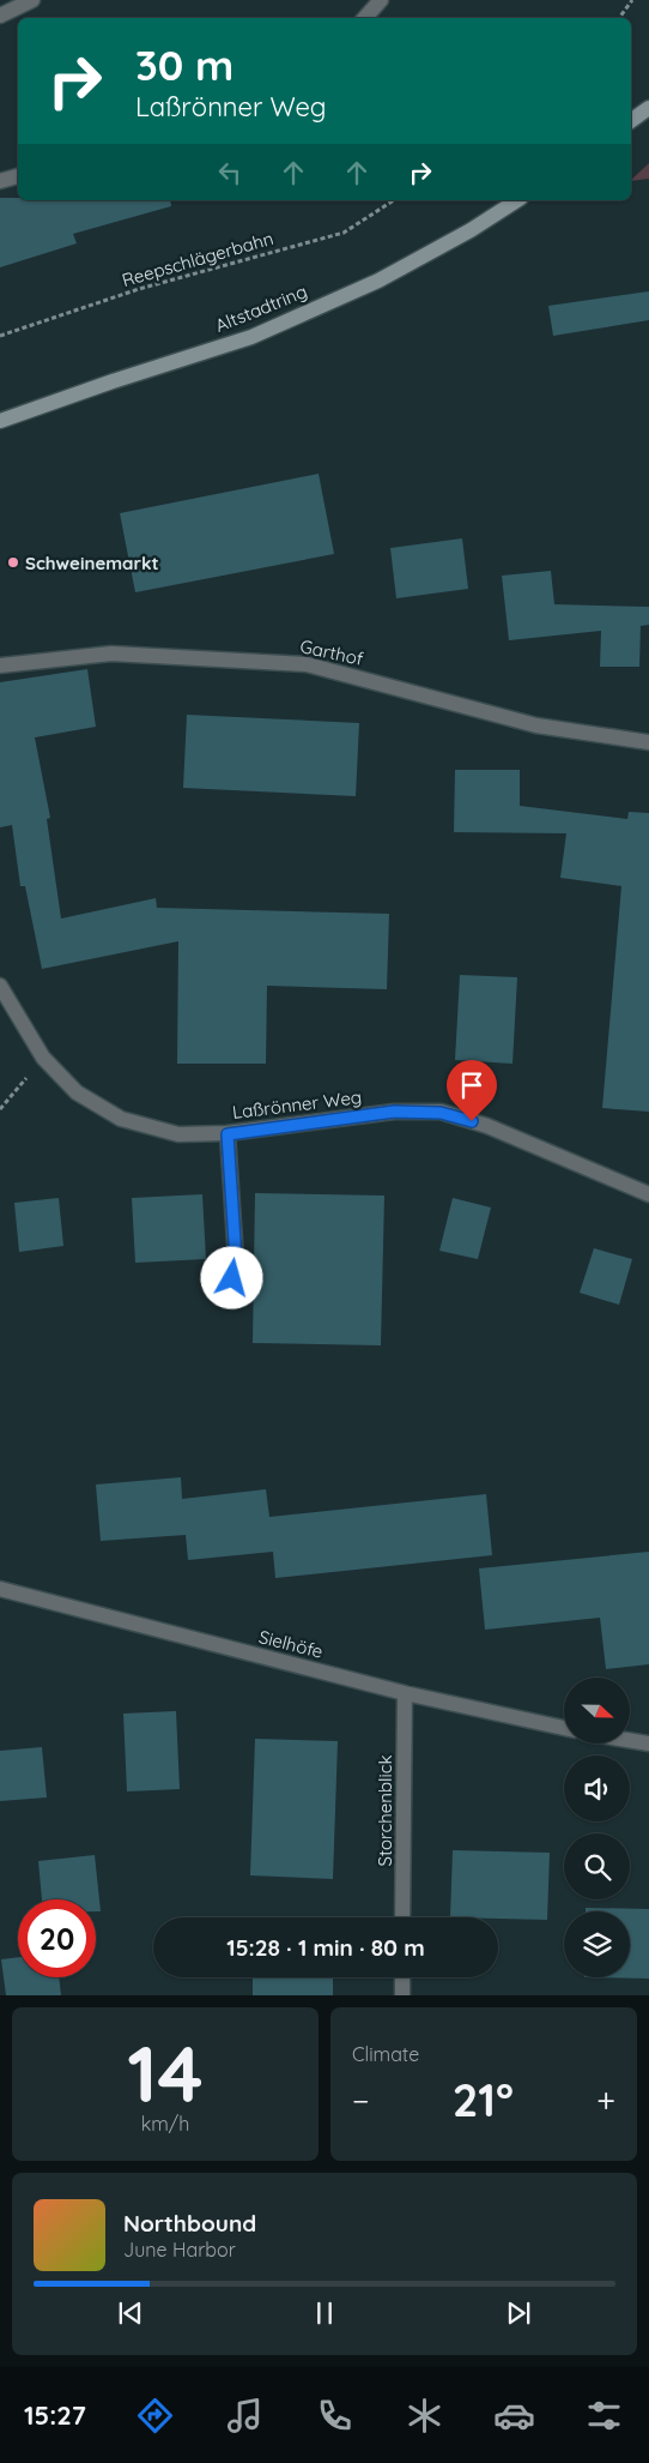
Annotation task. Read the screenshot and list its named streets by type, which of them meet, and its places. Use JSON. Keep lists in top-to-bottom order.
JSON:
{
  "streets": {
    "main road": ["Altstadtring"],
    "street": [
      "Garthof",
      "Laßrönner Weg",
      "Sielhöfe",
      "Storchenblick"
    ],
    "path": ["Reepschlägerbahn"]
  },
  "crossings": [
    ["Sielhöfe", "Storchenblick"]
  ],
  "places": ["Schweinemarkt"],
  "north": "right",
  "page": {
    "turn": ["30 m", "Laßrönner Weg"],
    "limit": "20",
    "trip": "15:28 · 1 min · 80 m",
    "tile": [
      ["14", "km/h"],
      "Climate"
    ],
    "heat": ["−", "21°", "+"],
    "song": ["Northbound", "June Harbor"],
    "tabs": "15:27"
  }
}
